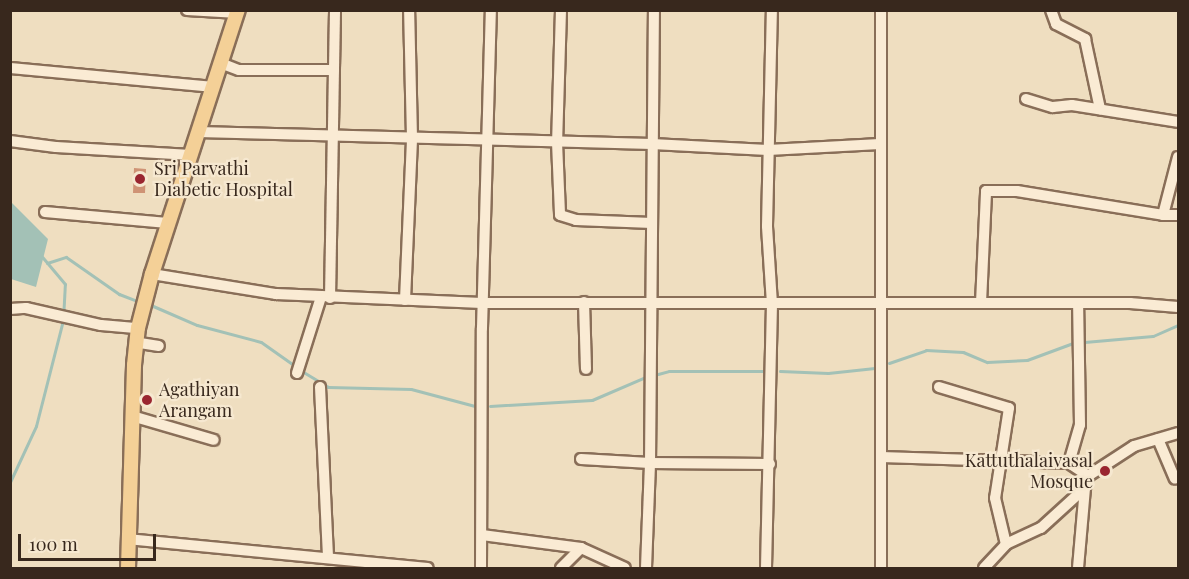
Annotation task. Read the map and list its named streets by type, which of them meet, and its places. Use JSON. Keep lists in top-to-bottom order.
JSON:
{
  "places": ["Sri Parvathi Diabetic Hospital", "Agathiyan Arangam", "Kattuthalaivasal Mosque"],
  "scale_bar": "100 m"
}
